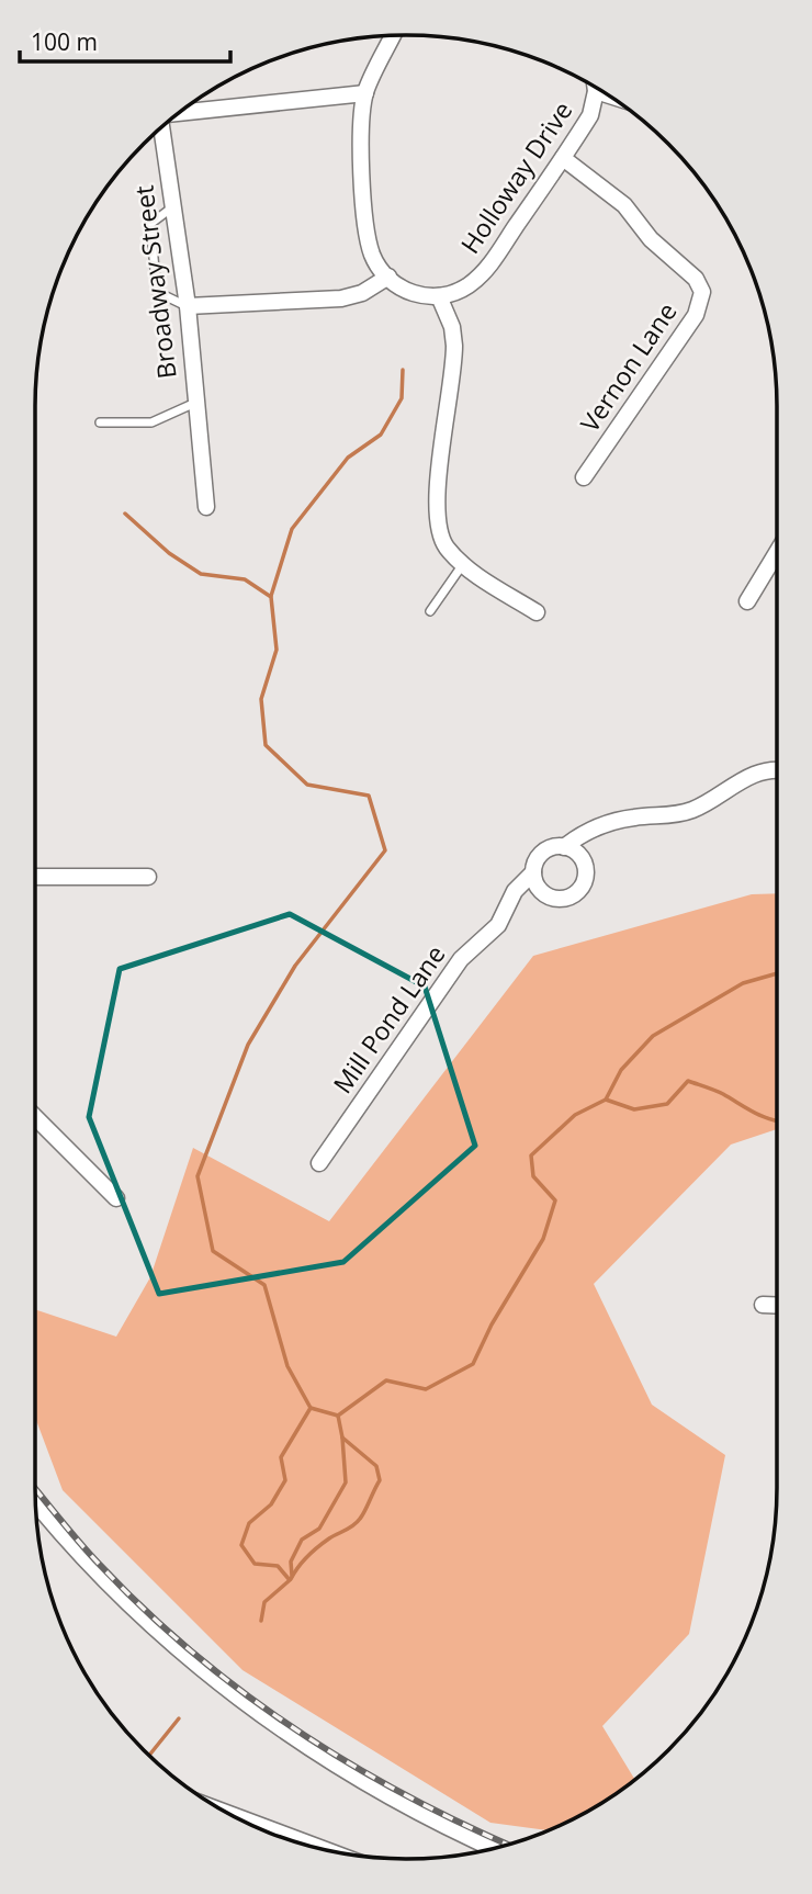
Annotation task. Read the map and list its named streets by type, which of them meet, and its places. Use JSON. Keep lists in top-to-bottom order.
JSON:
{
  "streets": {
    "street": [
      "Holloway Drive",
      "Broadway Street",
      "Vernon Lane",
      "Mill Pond Lane"
    ]
  },
  "crossings": [
    ["Holloway Drive", "Vernon Lane"]
  ],
  "scale_bar": "100 m"
}
